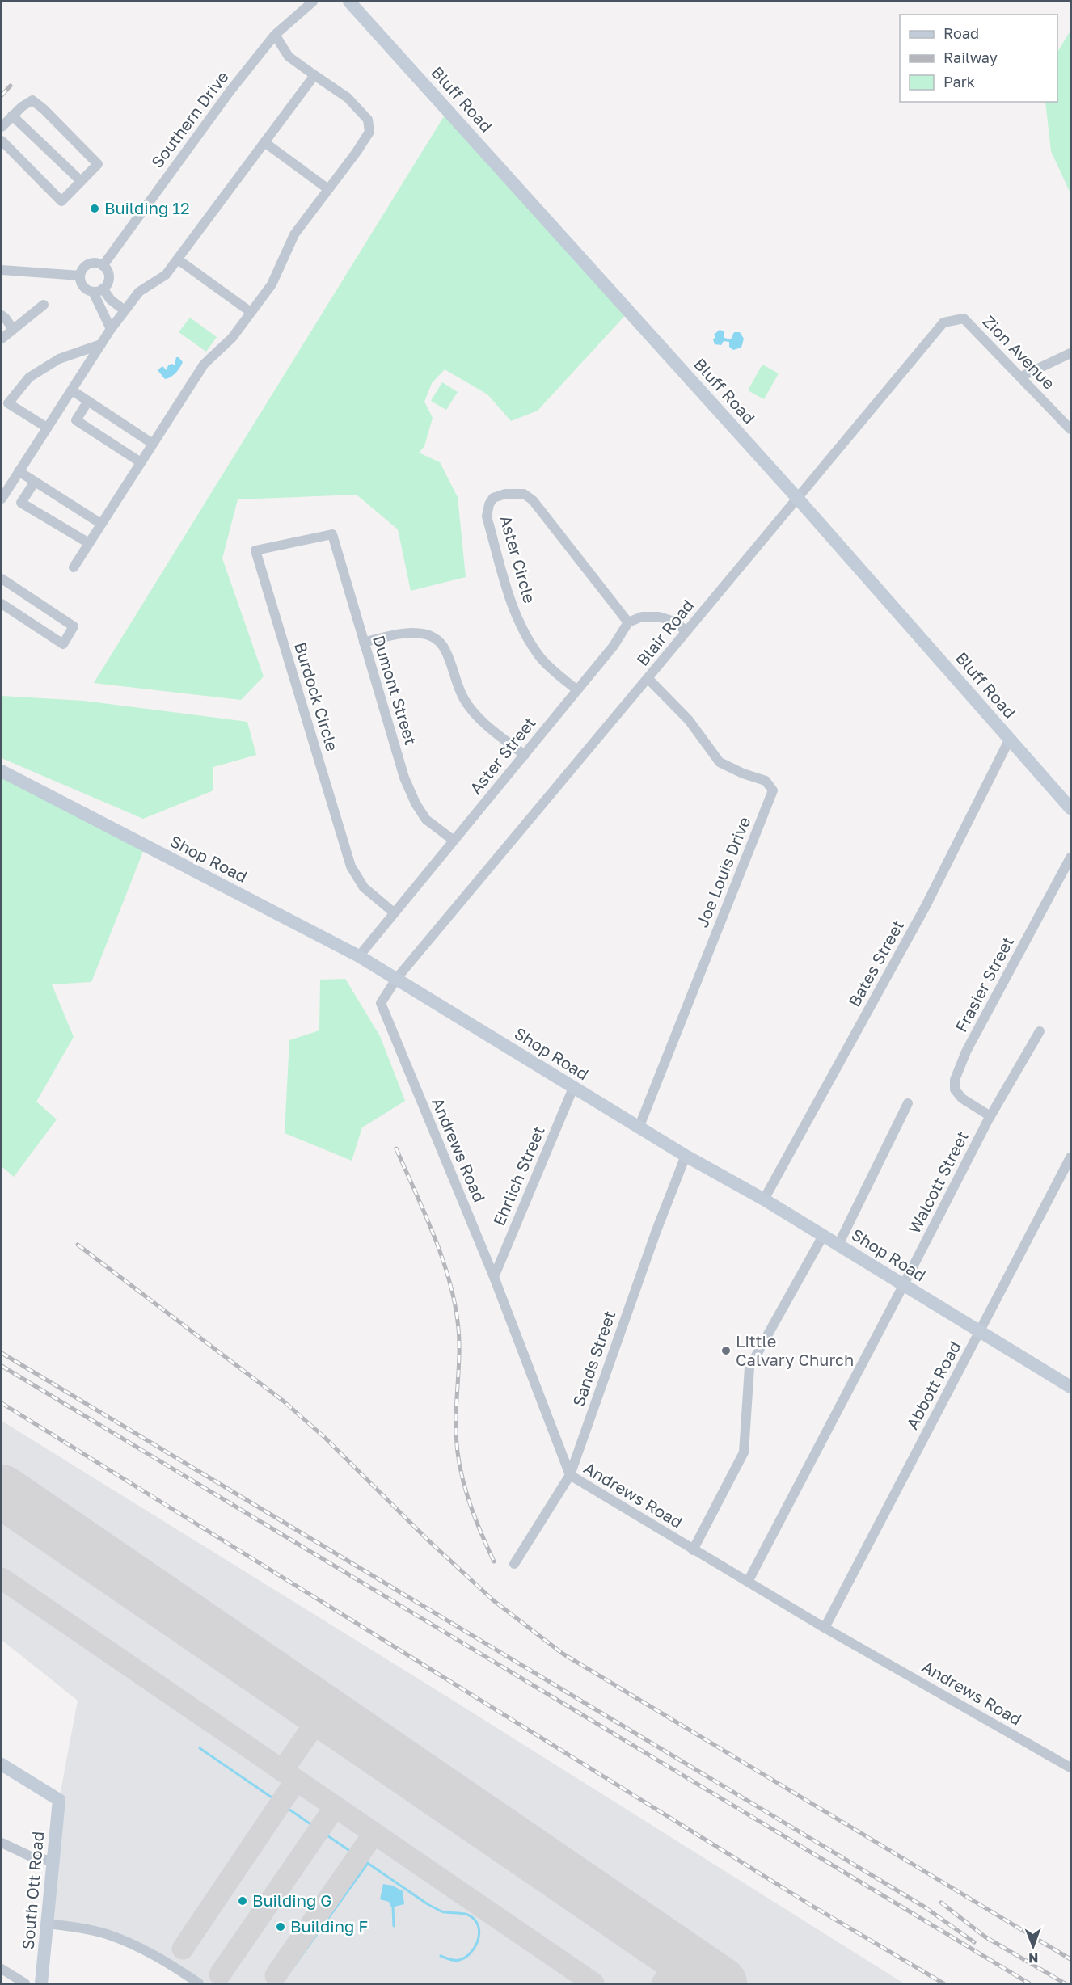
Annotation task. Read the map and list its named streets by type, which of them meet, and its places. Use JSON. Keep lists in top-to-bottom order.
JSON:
{
  "streets": {
    "street": [
      "Bluff Road",
      "Southern Drive",
      "Zion Avenue",
      "Aster Circle",
      "Blair Road",
      "Dumont Street",
      "Burdock Circle",
      "Aster Street",
      "Shop Road",
      "Joe Louis Drive",
      "Bates Street",
      "Frasier Street",
      "Andrews Road",
      "Ehrlich Street",
      "Walcott Street",
      "Sands Street",
      "Abbott Road",
      "South Ott Road"
    ]
  },
  "crossings": [
    ["Bluff Road", "Blair Road"],
    ["Bluff Road", "Bates Street"],
    ["Zion Avenue", "Blair Road"],
    ["Aster Circle", "Aster Street"],
    ["Blair Road", "Shop Road"],
    ["Blair Road", "Joe Louis Drive"],
    ["Blair Road", "Andrews Road"],
    ["Dumont Street", "Burdock Circle"],
    ["Dumont Street", "Aster Street"],
    ["Burdock Circle", "Aster Street"],
    ["Aster Street", "Shop Road"],
    ["Shop Road", "Joe Louis Drive"],
    ["Shop Road", "Bates Street"],
    ["Shop Road", "Andrews Road"],
    ["Shop Road", "Ehrlich Street"],
    ["Shop Road", "Walcott Street"],
    ["Shop Road", "Sands Street"],
    ["Shop Road", "Abbott Road"],
    ["Frasier Street", "Walcott Street"],
    ["Andrews Road", "Ehrlich Street"],
    ["Andrews Road", "Walcott Street"],
    ["Andrews Road", "Sands Street"],
    ["Andrews Road", "Abbott Road"]
  ],
  "places": [
    "Building 12",
    "Little Calvary Church",
    "Building G",
    "Building F"
  ],
  "legend": ["Road", "Railway", "Park"],
  "north": "bottom"
}
